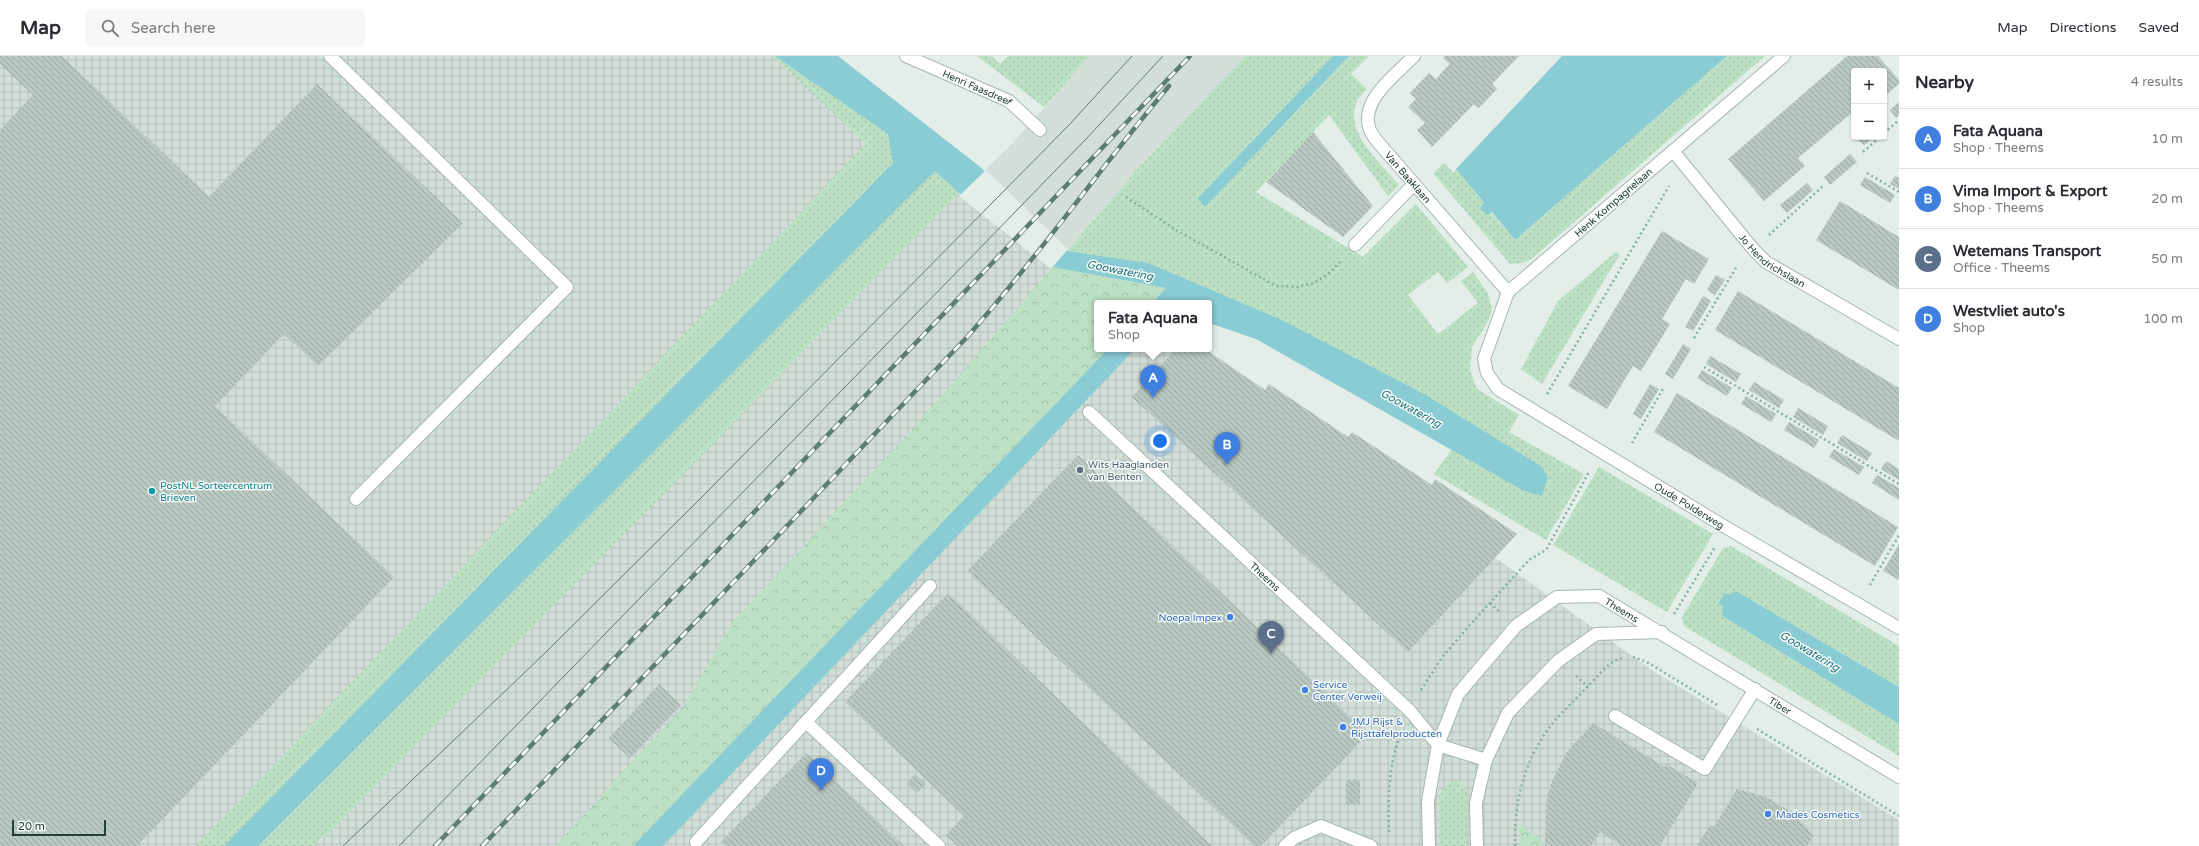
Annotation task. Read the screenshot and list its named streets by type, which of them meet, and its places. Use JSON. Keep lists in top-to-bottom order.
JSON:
{
  "streets": {
    "street": [
      "Henri Faasdreef",
      "Van Baaklaan",
      "Henk Kompagnelaan",
      "Jo Hendrichslaan",
      "Oude Polderweg",
      "Theems",
      "Tiber"
    ]
  },
  "crossings": [
    ["Van Baaklaan", "Henk Kompagnelaan"],
    ["Henk Kompagnelaan", "Jo Hendrichslaan"],
    ["Henk Kompagnelaan", "Oude Polderweg"],
    ["Theems", "Tiber"]
  ],
  "water": ["Goowatering"],
  "places": [
    "Wits Haaglanden van Benten",
    "PostNL Sorteercentrum Brieven",
    "Noepa Impex",
    "Service Center Verweij",
    "JMJ Rijst & Rijsttafelproducten",
    "Mades Cosmetics"
  ],
  "scale_bar": "20 m",
  "page": {
    "header": "Map",
    "search": "Search here",
    "nav": ["Map", "Directions", "Saved"],
    "heading": ["Nearby", "4 results"],
    "map_buttons": ["+", "−"],
    "list": [
      {
        "mark": "A",
        "name": "Fata Aquana",
        "note": "Shop · Theems",
        "value": "10 m"
      },
      {
        "mark": "B",
        "name": "Vima Import & Export",
        "note": "Shop · Theems",
        "value": "20 m"
      },
      {
        "mark": "C",
        "name": "Wetemans Transport",
        "note": "Office · Theems",
        "value": "50 m"
      },
      {
        "mark": "D",
        "name": "Westvliet auto's",
        "note": "Shop",
        "value": "100 m"
      }
    ],
    "popup": ["Fata Aquana", "Shop"],
    "pins": [
      "A",
      "B",
      "C",
      "D"
    ],
    "scale": "20 m"
  }
}
